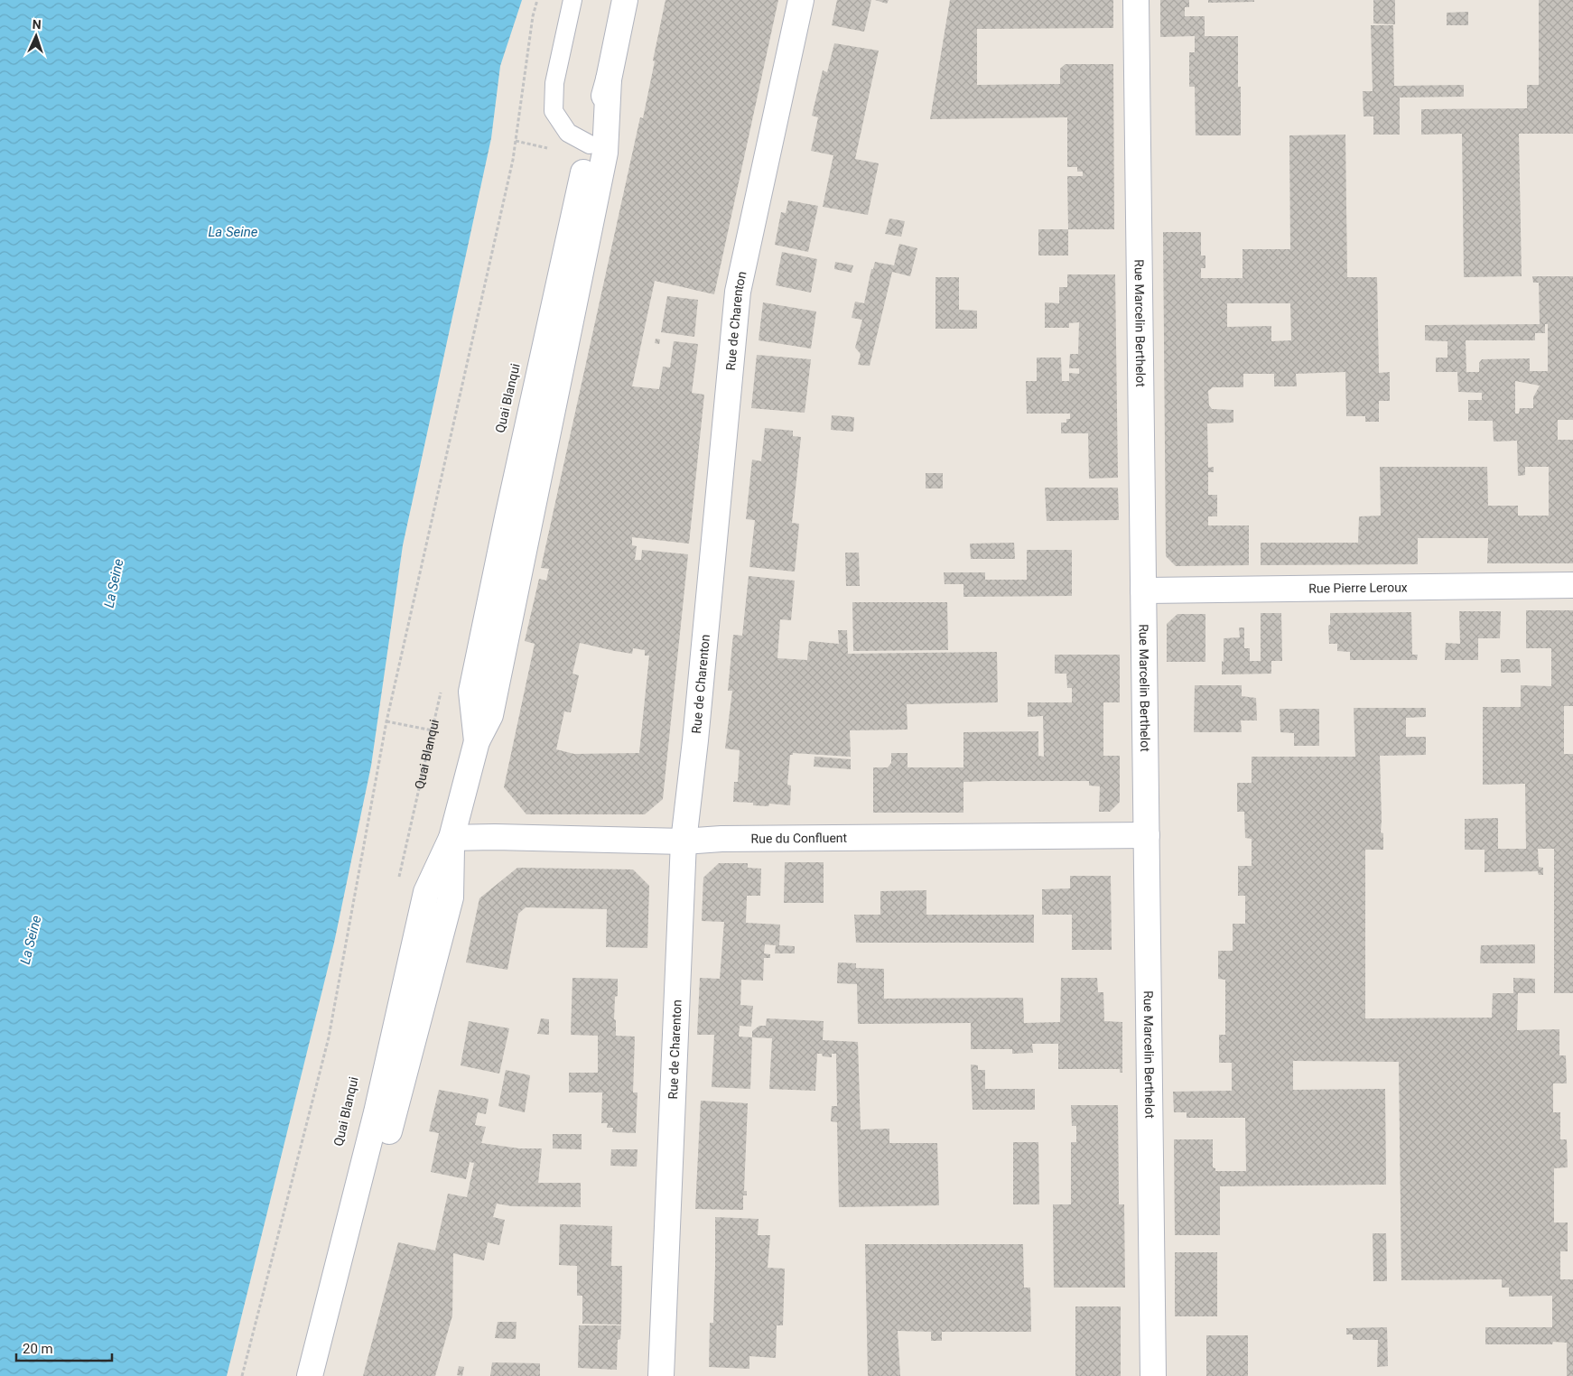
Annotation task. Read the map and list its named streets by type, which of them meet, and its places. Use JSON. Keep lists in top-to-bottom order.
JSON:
{
  "streets": {
    "street": [
      "Rue de Charenton",
      "Rue Marcelin Berthelot",
      "Quai Blanqui",
      "Rue Pierre Leroux",
      "Rue du Confluent"
    ]
  },
  "crossings": [
    ["Rue de Charenton", "Rue du Confluent"],
    ["Rue Marcelin Berthelot", "Rue Pierre Leroux"],
    ["Rue Marcelin Berthelot", "Rue du Confluent"],
    ["Quai Blanqui", "Rue du Confluent"]
  ],
  "water": ["La Seine"],
  "scale_bar": "20 m",
  "north": "top"
}
